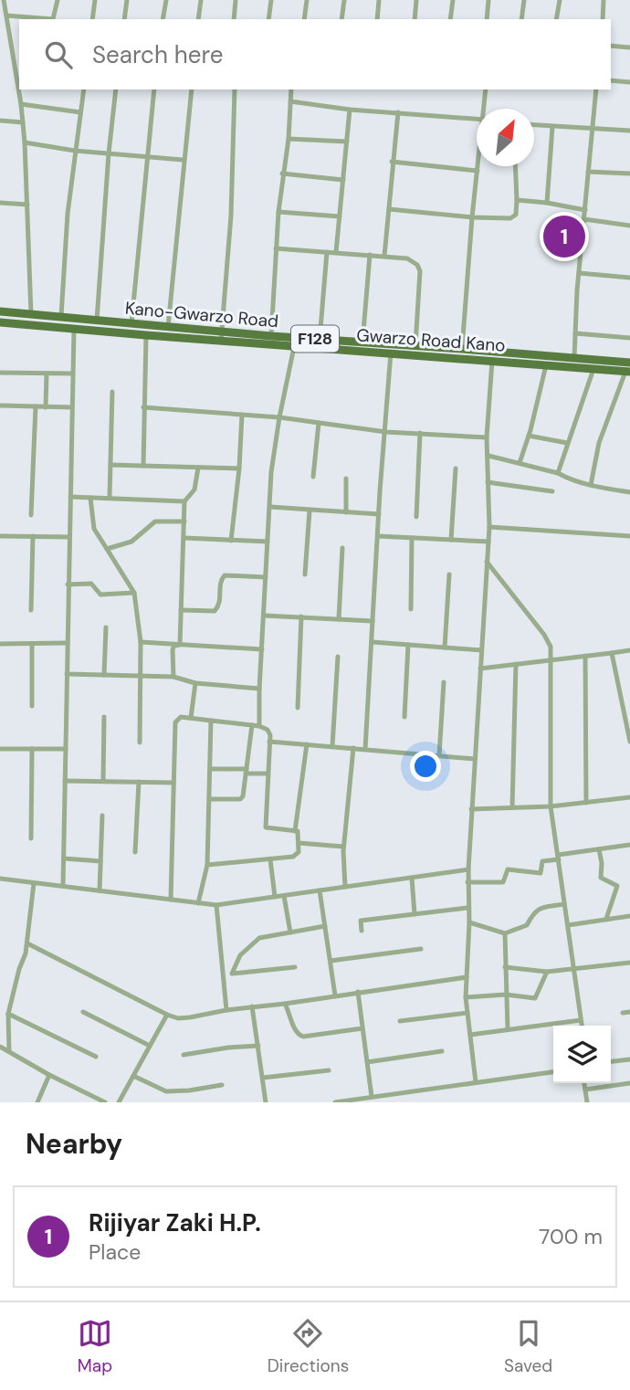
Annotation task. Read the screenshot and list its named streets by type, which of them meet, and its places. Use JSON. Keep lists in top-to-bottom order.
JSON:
{
  "streets": {
    "main road": ["Kano-Gwarzo Road", "F128", "Gwarzo Road Kano"]
  },
  "crossings": [
    ["Kano-Gwarzo Road", "Gwarzo Road Kano"]
  ],
  "north": "top right",
  "page": {
    "search": "Search here",
    "pins": "1",
    "heading": "Nearby",
    "list": [
      {
        "mark": "1",
        "name": "Rijiyar Zaki H.P.",
        "note": "Place",
        "value": "700 m"
      }
    ],
    "nav": ["Map", "Directions", "Saved"]
  }
}
